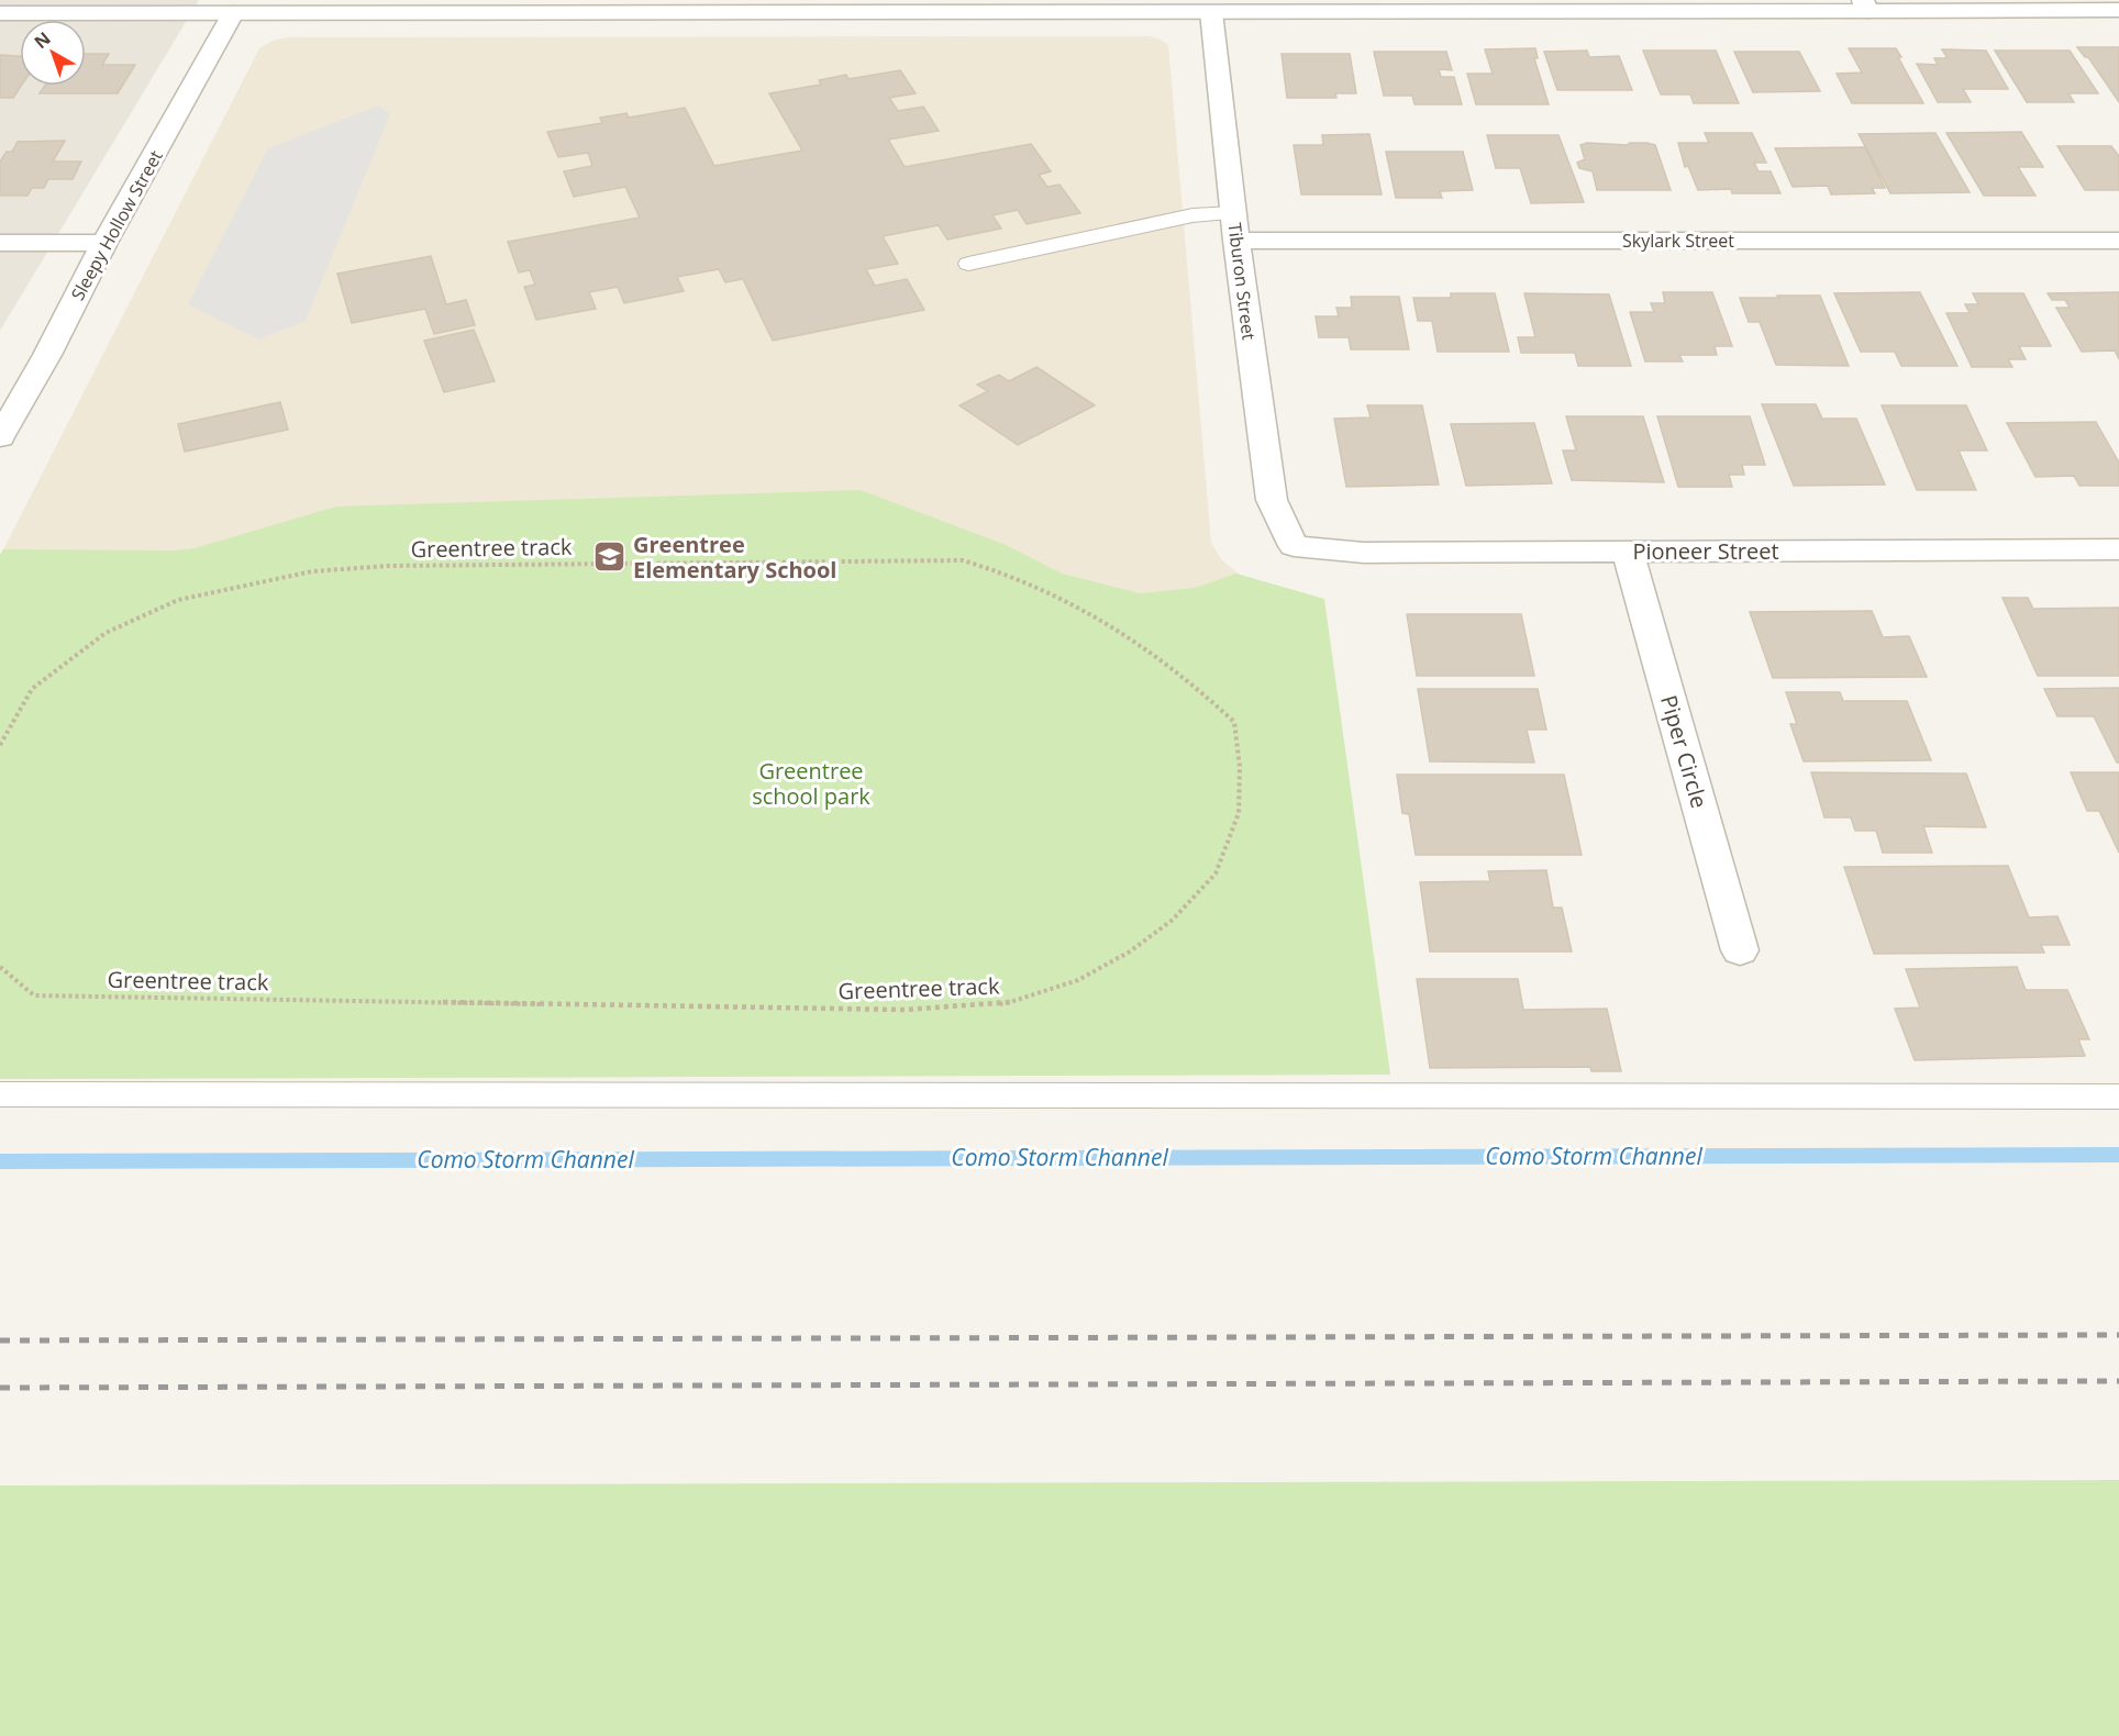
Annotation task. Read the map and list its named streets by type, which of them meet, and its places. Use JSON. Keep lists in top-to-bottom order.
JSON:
{
  "streets": {
    "street": [
      "Sleepy Hollow Street",
      "Skylark Street",
      "Tiburon Street",
      "Pioneer Street",
      "Piper Circle"
    ],
    "path": ["Greentree track"]
  },
  "crossings": [
    ["Skylark Street", "Tiburon Street"],
    ["Tiburon Street", "Pioneer Street"],
    ["Pioneer Street", "Piper Circle"]
  ],
  "water": ["Como Storm Channel"],
  "parks": ["Greentree school park"],
  "places": {
    "school or university": ["Greentree Elementary School"]
  },
  "north": "top left"
}
